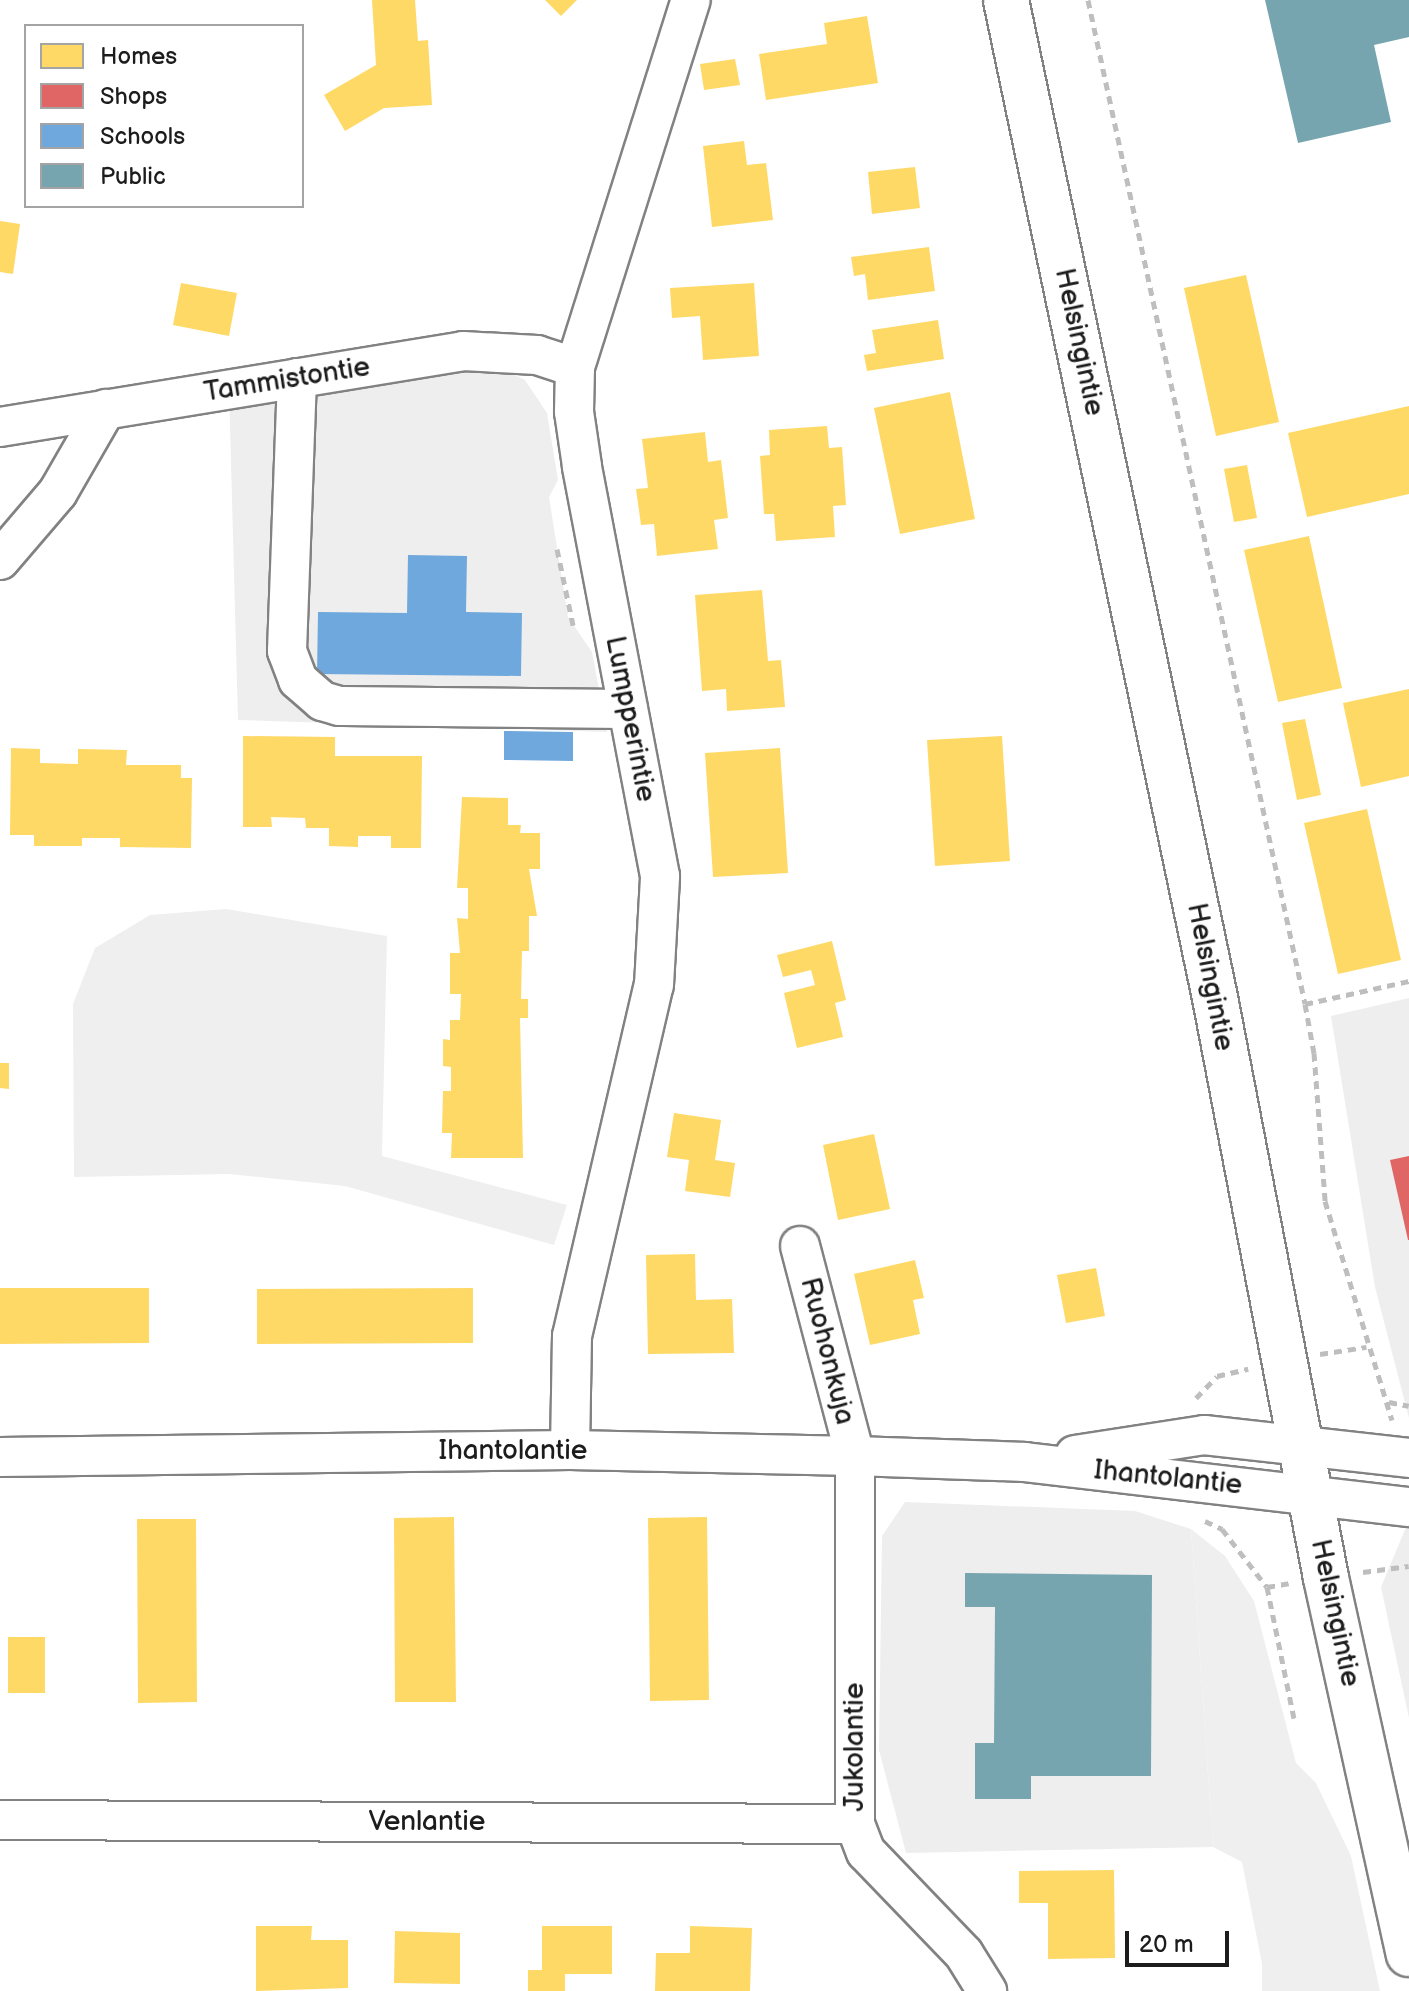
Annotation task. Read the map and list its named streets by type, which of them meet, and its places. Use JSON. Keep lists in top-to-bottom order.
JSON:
{
  "streets": {
    "main road": ["Helsingintie"],
    "street": [
      "Tammistontie",
      "Lumpperintie",
      "Ruohonkuja",
      "Ihantolantie",
      "Jukolantie",
      "Venlantie"
    ]
  },
  "crossings": [
    ["Helsingintie", "Ihantolantie"],
    ["Tammistontie", "Lumpperintie"],
    ["Lumpperintie", "Ihantolantie"],
    ["Ruohonkuja", "Ihantolantie"],
    ["Ruohonkuja", "Jukolantie"],
    ["Ihantolantie", "Jukolantie"],
    ["Jukolantie", "Venlantie"]
  ],
  "legend": [
    "Homes",
    "Shops",
    "Schools",
    "Public"
  ],
  "scale_bar": "20 m"
}
